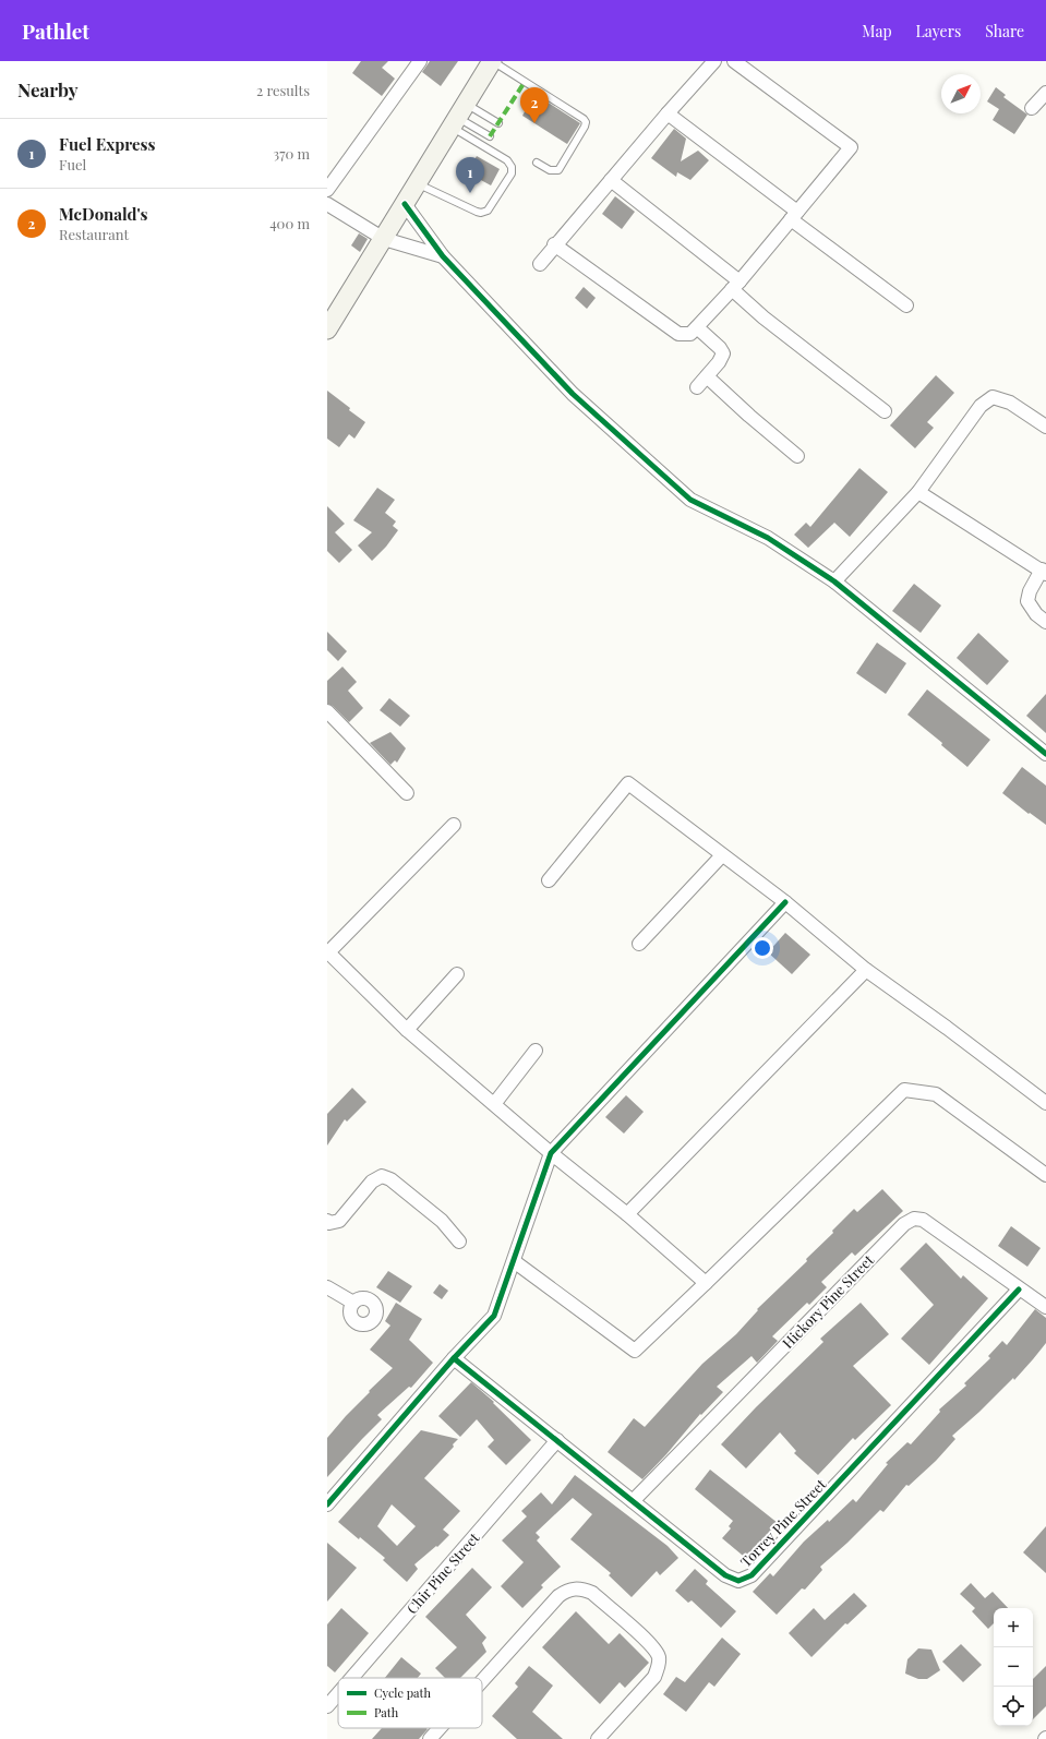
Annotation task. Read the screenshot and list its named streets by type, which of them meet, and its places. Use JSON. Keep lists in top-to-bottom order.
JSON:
{
  "streets": {
    "street": ["Hickory Pine Street", "Torrey Pine Street", "Chir Pine Street"]
  },
  "crossings": [
    ["Hickory Pine Street", "Torrey Pine Street"],
    ["Torrey Pine Street", "Chir Pine Street"]
  ],
  "legend": ["Cycle path", "Path"],
  "north": "top right",
  "page": {
    "header": "Pathlet",
    "nav": ["Map", "Layers", "Share"],
    "heading": ["Nearby", "2 results"],
    "pins": ["2", "1"],
    "list": [
      {
        "mark": "1",
        "name": "Fuel Express",
        "note": "Fuel",
        "value": "370 m"
      },
      {
        "mark": "2",
        "name": "McDonald's",
        "note": "Restaurant",
        "value": "400 m"
      }
    ],
    "map_buttons": ["+", "−"]
  }
}
